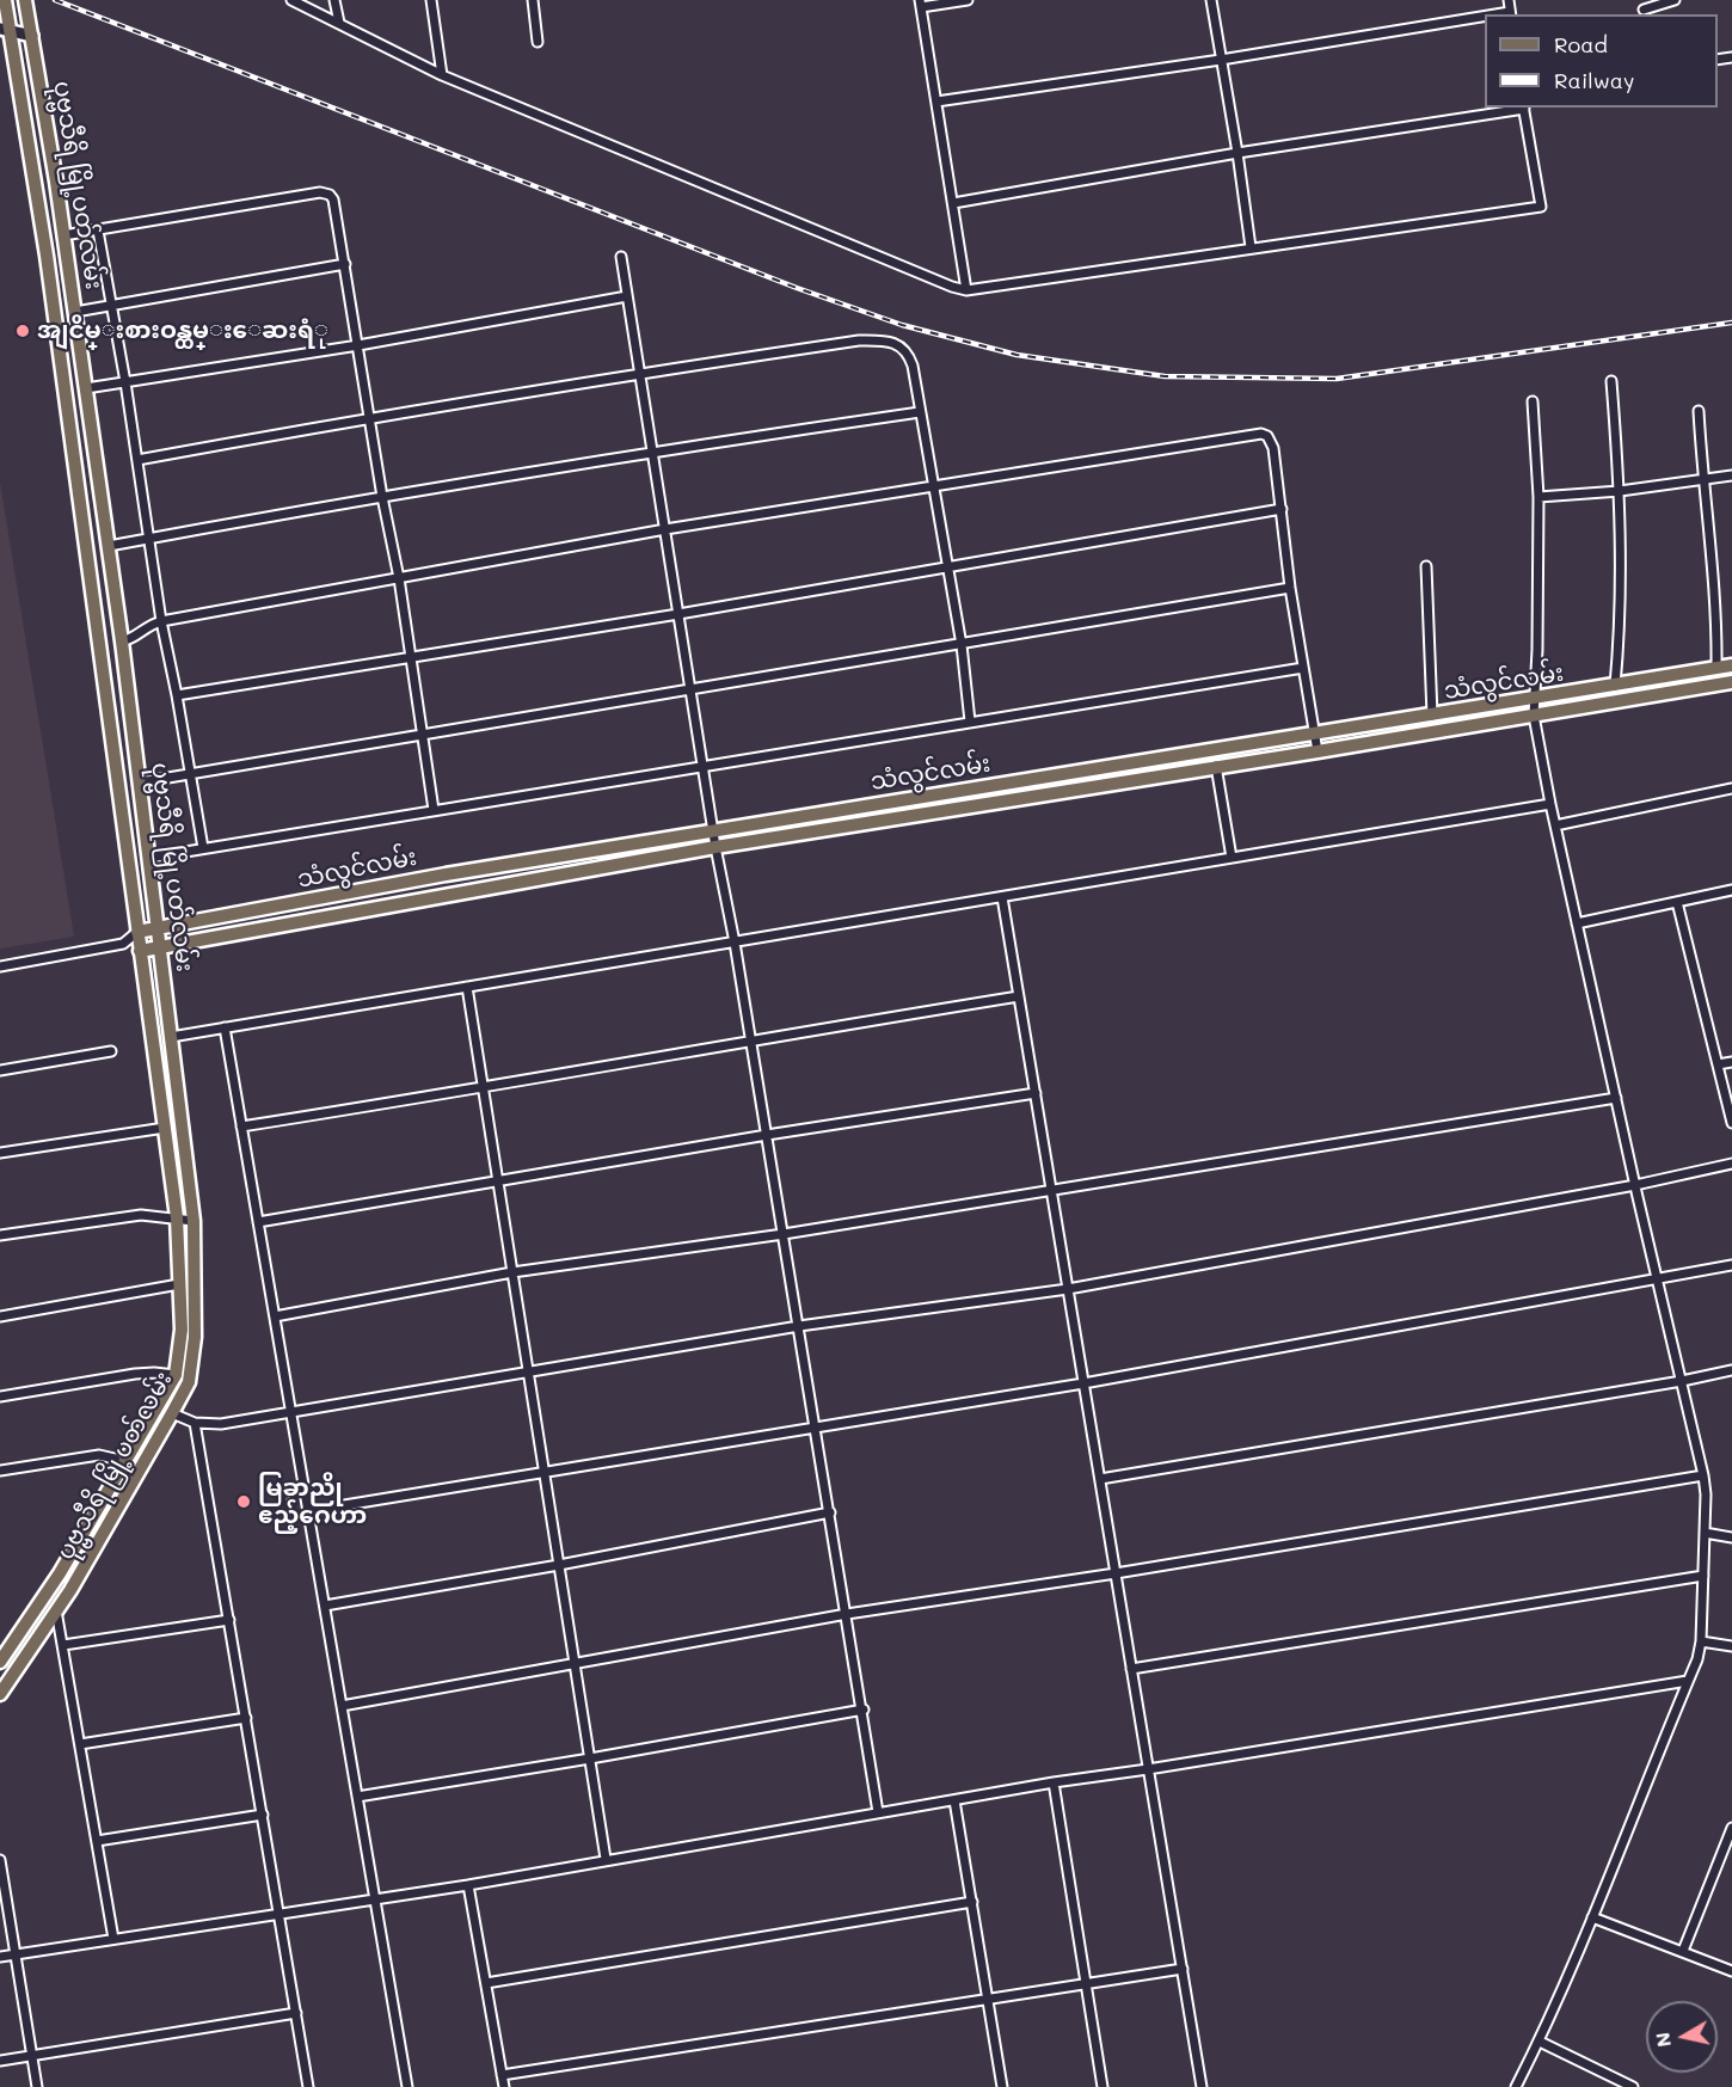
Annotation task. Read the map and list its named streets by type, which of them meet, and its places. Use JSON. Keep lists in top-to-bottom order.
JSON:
{
  "streets": {
    "main road": ["ပုဗ္ဗသီရိ မြို့ပတ်လမ်း", "သံလွင်လမ်း"]
  },
  "crossings": [
    ["ပုဗ္ဗသီရိ မြို့ပတ်လမ်း", "သံလွင်လမ်း"]
  ],
  "places": ["အျငိမ္းစားဝန္ထမ္းေဆးရံု", "မြခွာညို ဧည့်ဂေဟာ"],
  "legend": ["Road", "Railway"],
  "north": "left"
}
